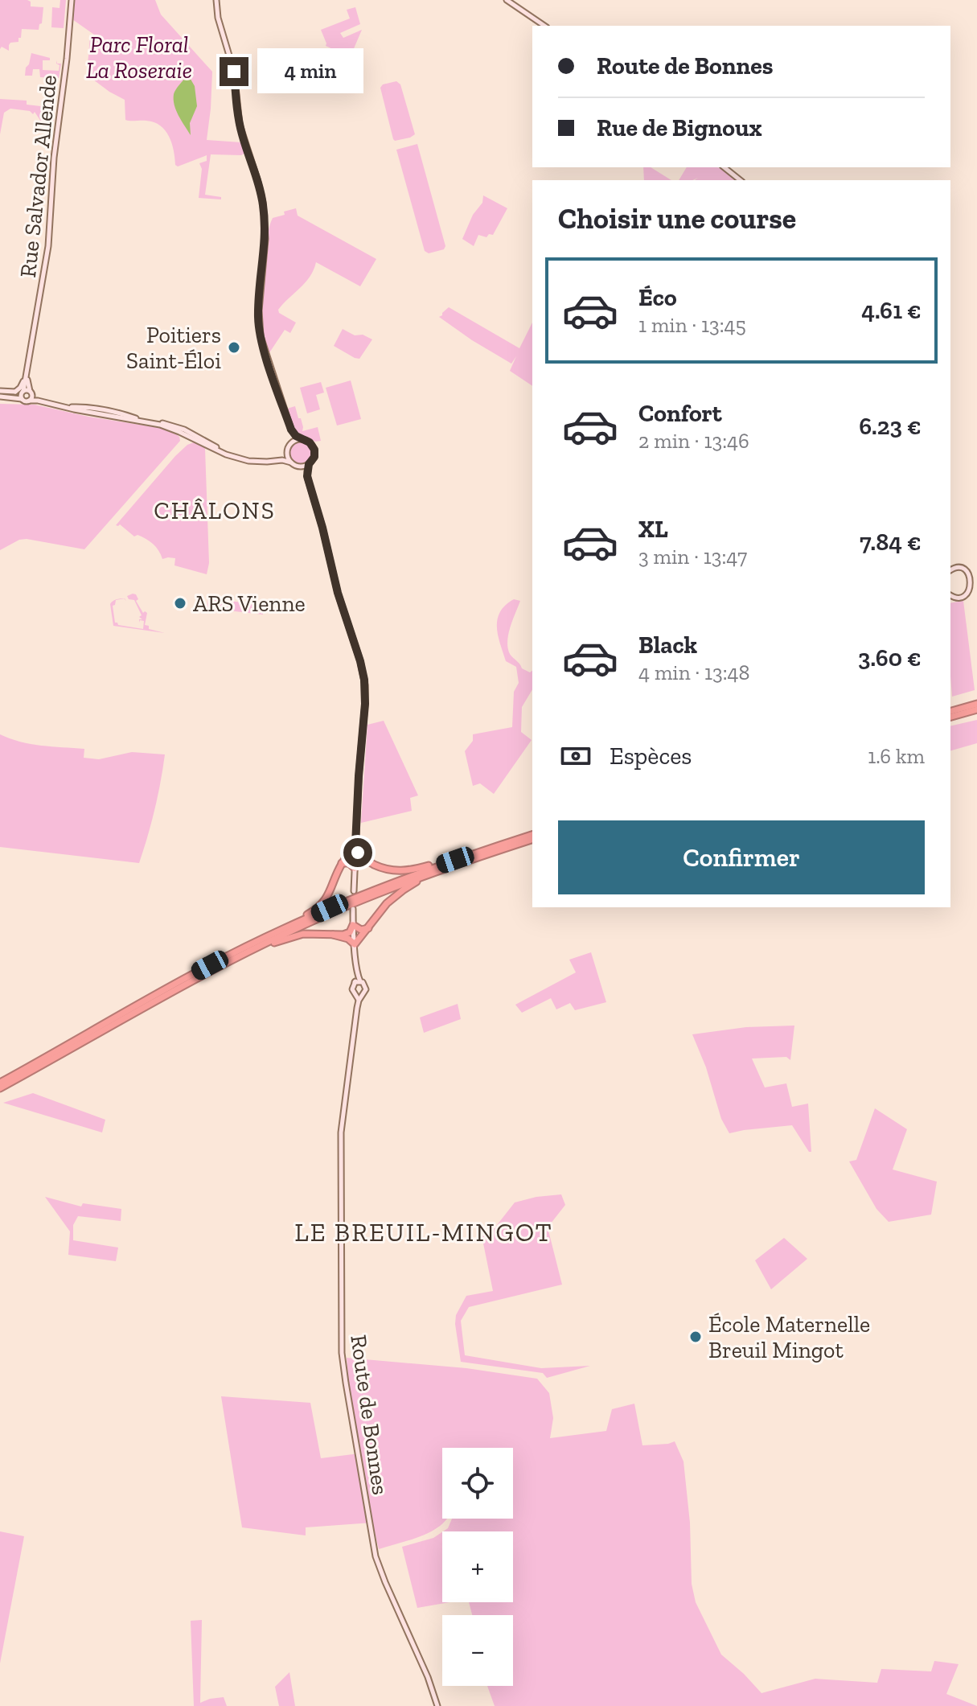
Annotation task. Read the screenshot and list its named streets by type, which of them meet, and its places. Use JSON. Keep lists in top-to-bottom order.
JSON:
{
  "streets": {
    "street": ["Rue Salvador Allende", "Route de Bonnes"]
  },
  "districts": ["CHÂLONS", "LE BREUIL-MINGOT"],
  "parks": ["Parc Floral La Roseraie"],
  "places": ["Poitiers Saint-Éloi", "ARS Vienne", "École Maternelle Breuil Mingot"],
  "page": {
    "banner": ["Route de Bonnes", "Rue de Bignoux"],
    "bubble": "4 min",
    "heading": "Choisir une course",
    "list": [
      {
        "name": "Éco",
        "note": "1 min · 13:45",
        "value": "4.61 €"
      },
      {
        "name": "Confort",
        "note": "2 min · 13:46",
        "value": "6.23 €"
      },
      {
        "name": "XL",
        "note": "3 min · 13:47",
        "value": "7.84 €"
      },
      {
        "name": "Black",
        "note": "4 min · 13:48",
        "value": "3.60 €"
      }
    ],
    "pay": ["Espèces", "1.6 km"],
    "buttons": "Confirmer",
    "map_buttons": ["+", "−"]
  }
}
